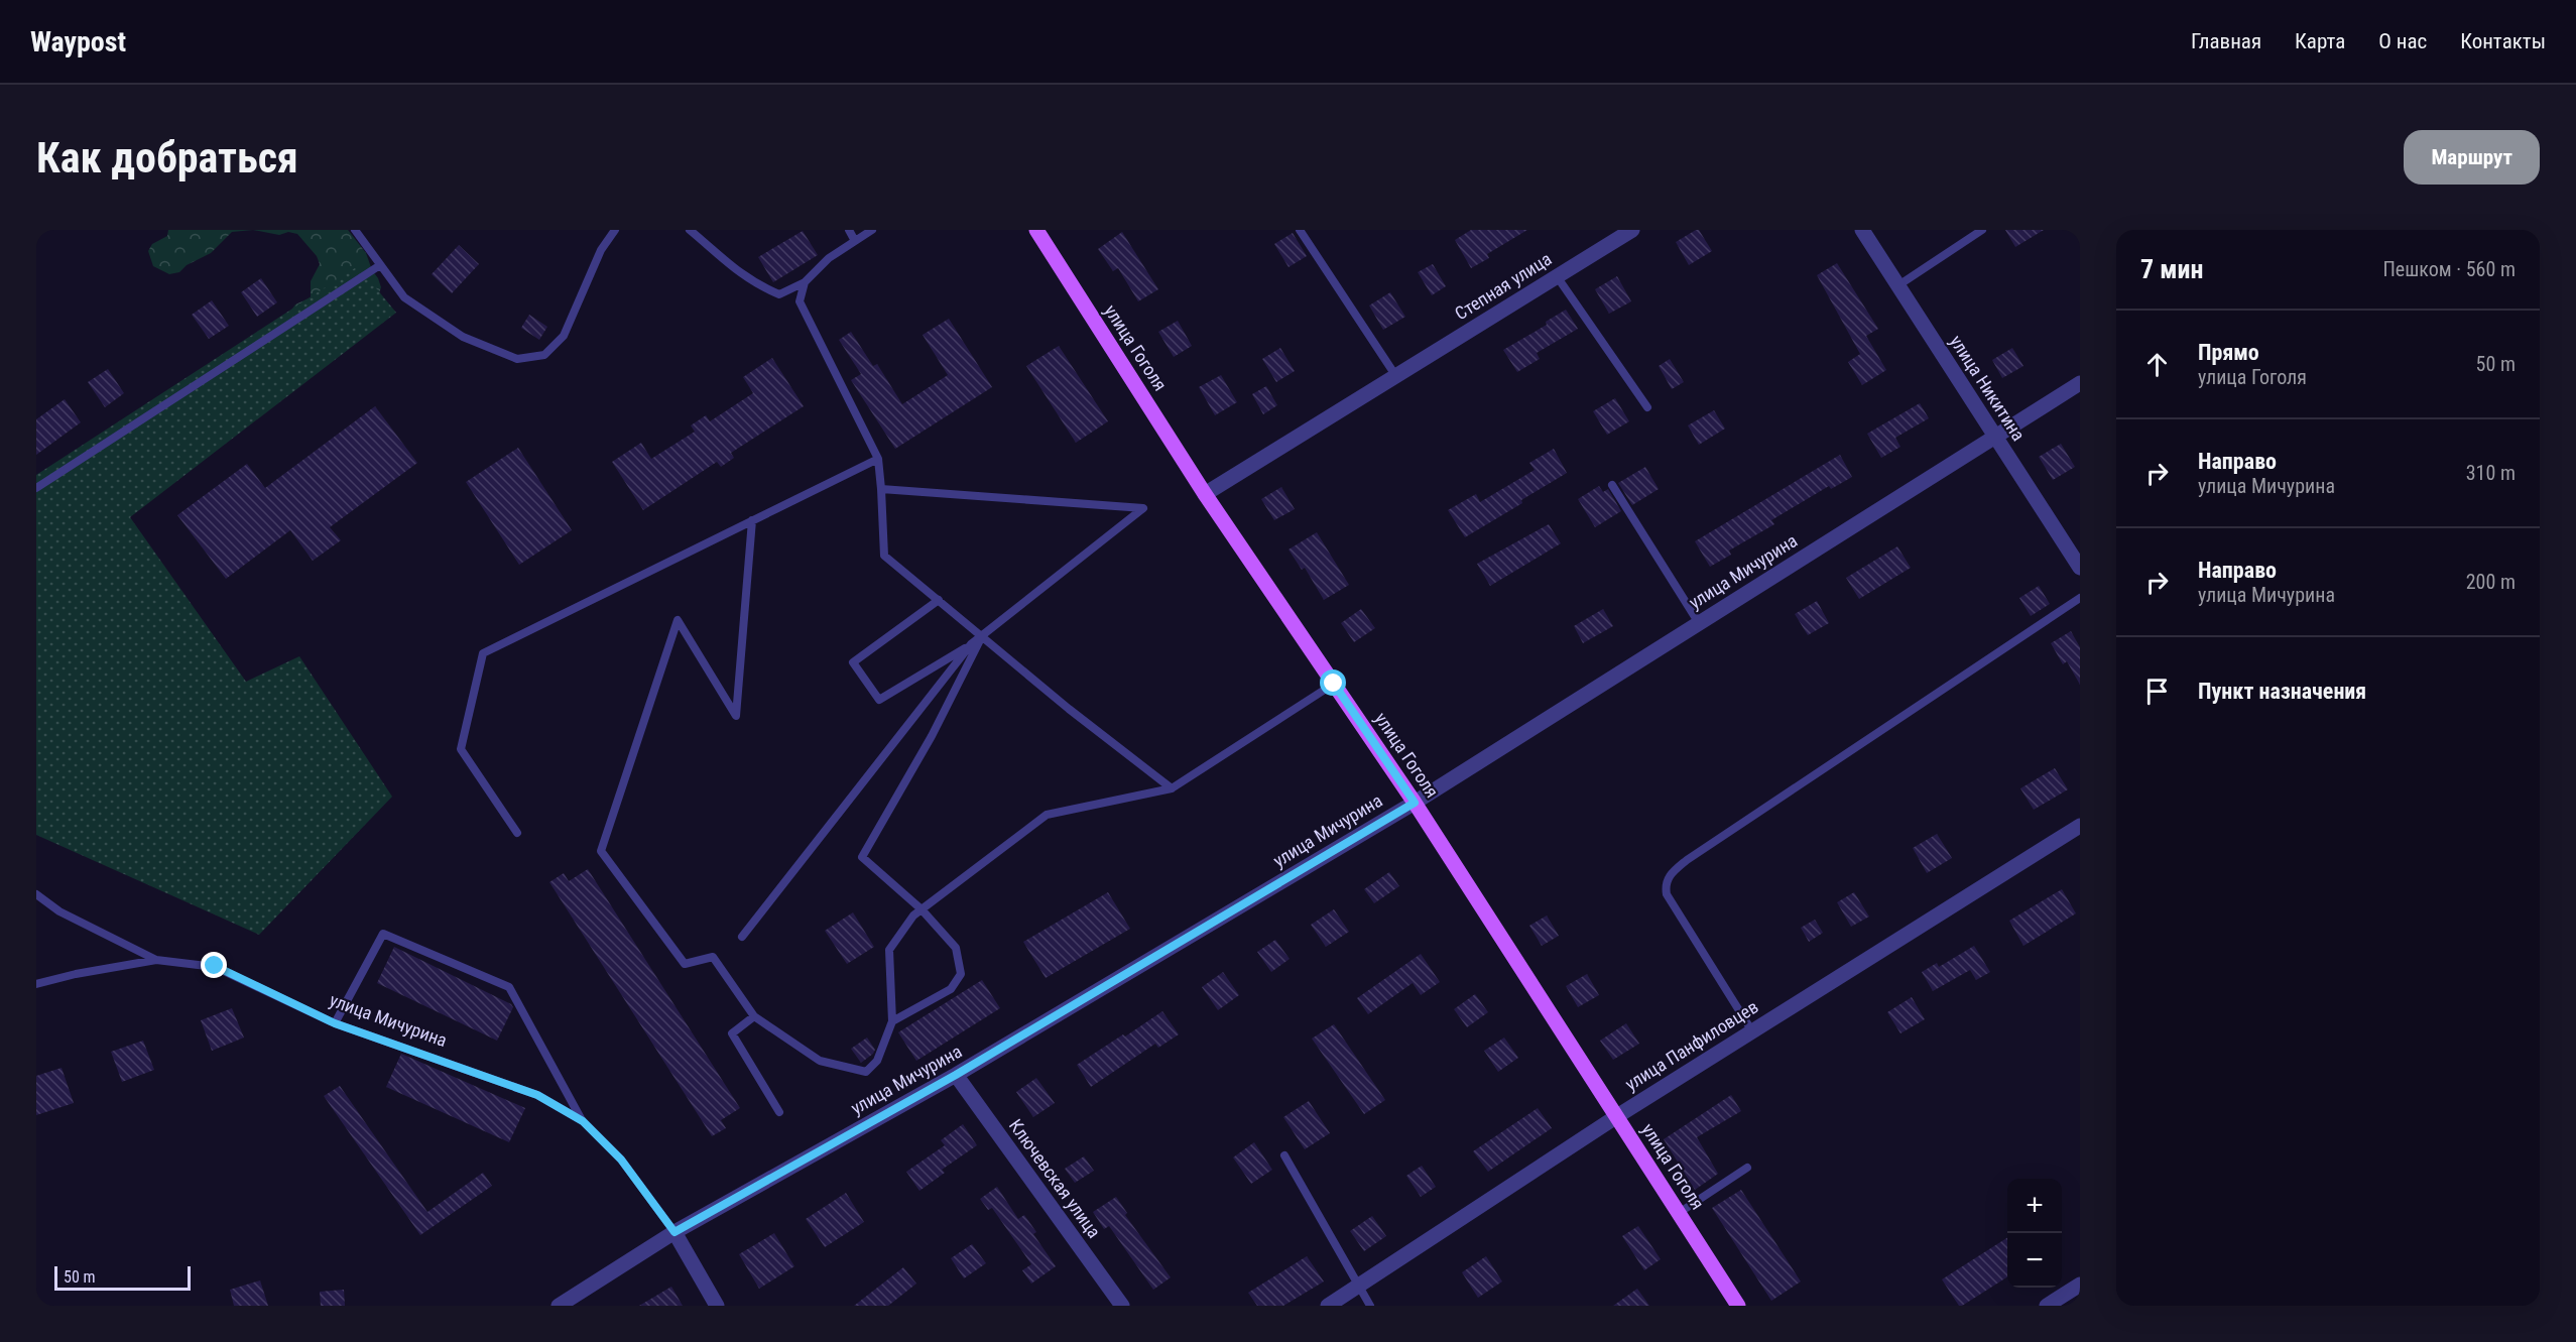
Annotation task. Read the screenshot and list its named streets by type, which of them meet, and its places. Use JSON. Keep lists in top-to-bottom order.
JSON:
{
  "streets": {
    "main road": ["улица Гоголя"],
    "street": [
      "Степная улица",
      "улица Никитина",
      "улица Мичурина",
      "улица Панфиловцев",
      "Ключевская улица"
    ]
  },
  "crossings": [
    ["Степная улица", "улица Гоголя"],
    ["улица Гоголя", "улица Мичурина"],
    ["улица Гоголя", "улица Панфиловцев"],
    ["улица Никитина", "улица Мичурина"],
    ["улица Мичурина", "Ключевская улица"]
  ],
  "scale_bar": "50 m",
  "page": {
    "header": "Waypost",
    "nav": [
      "Главная",
      "Карта",
      "О нас",
      "Контакты"
    ],
    "buttons": "Маршрут",
    "title": "Как добраться",
    "heading": ["7 мин", "Пешком · 560 m"],
    "list": [
      ["Прямо", "улица Гоголя", "50 m"],
      ["Направо", "улица Мичурина", "310 m"],
      ["Направо", "улица Мичурина", "200 m"],
      "Пункт назначения"
    ],
    "map_buttons": ["+", "−"],
    "scale": "50 m"
  }
}
